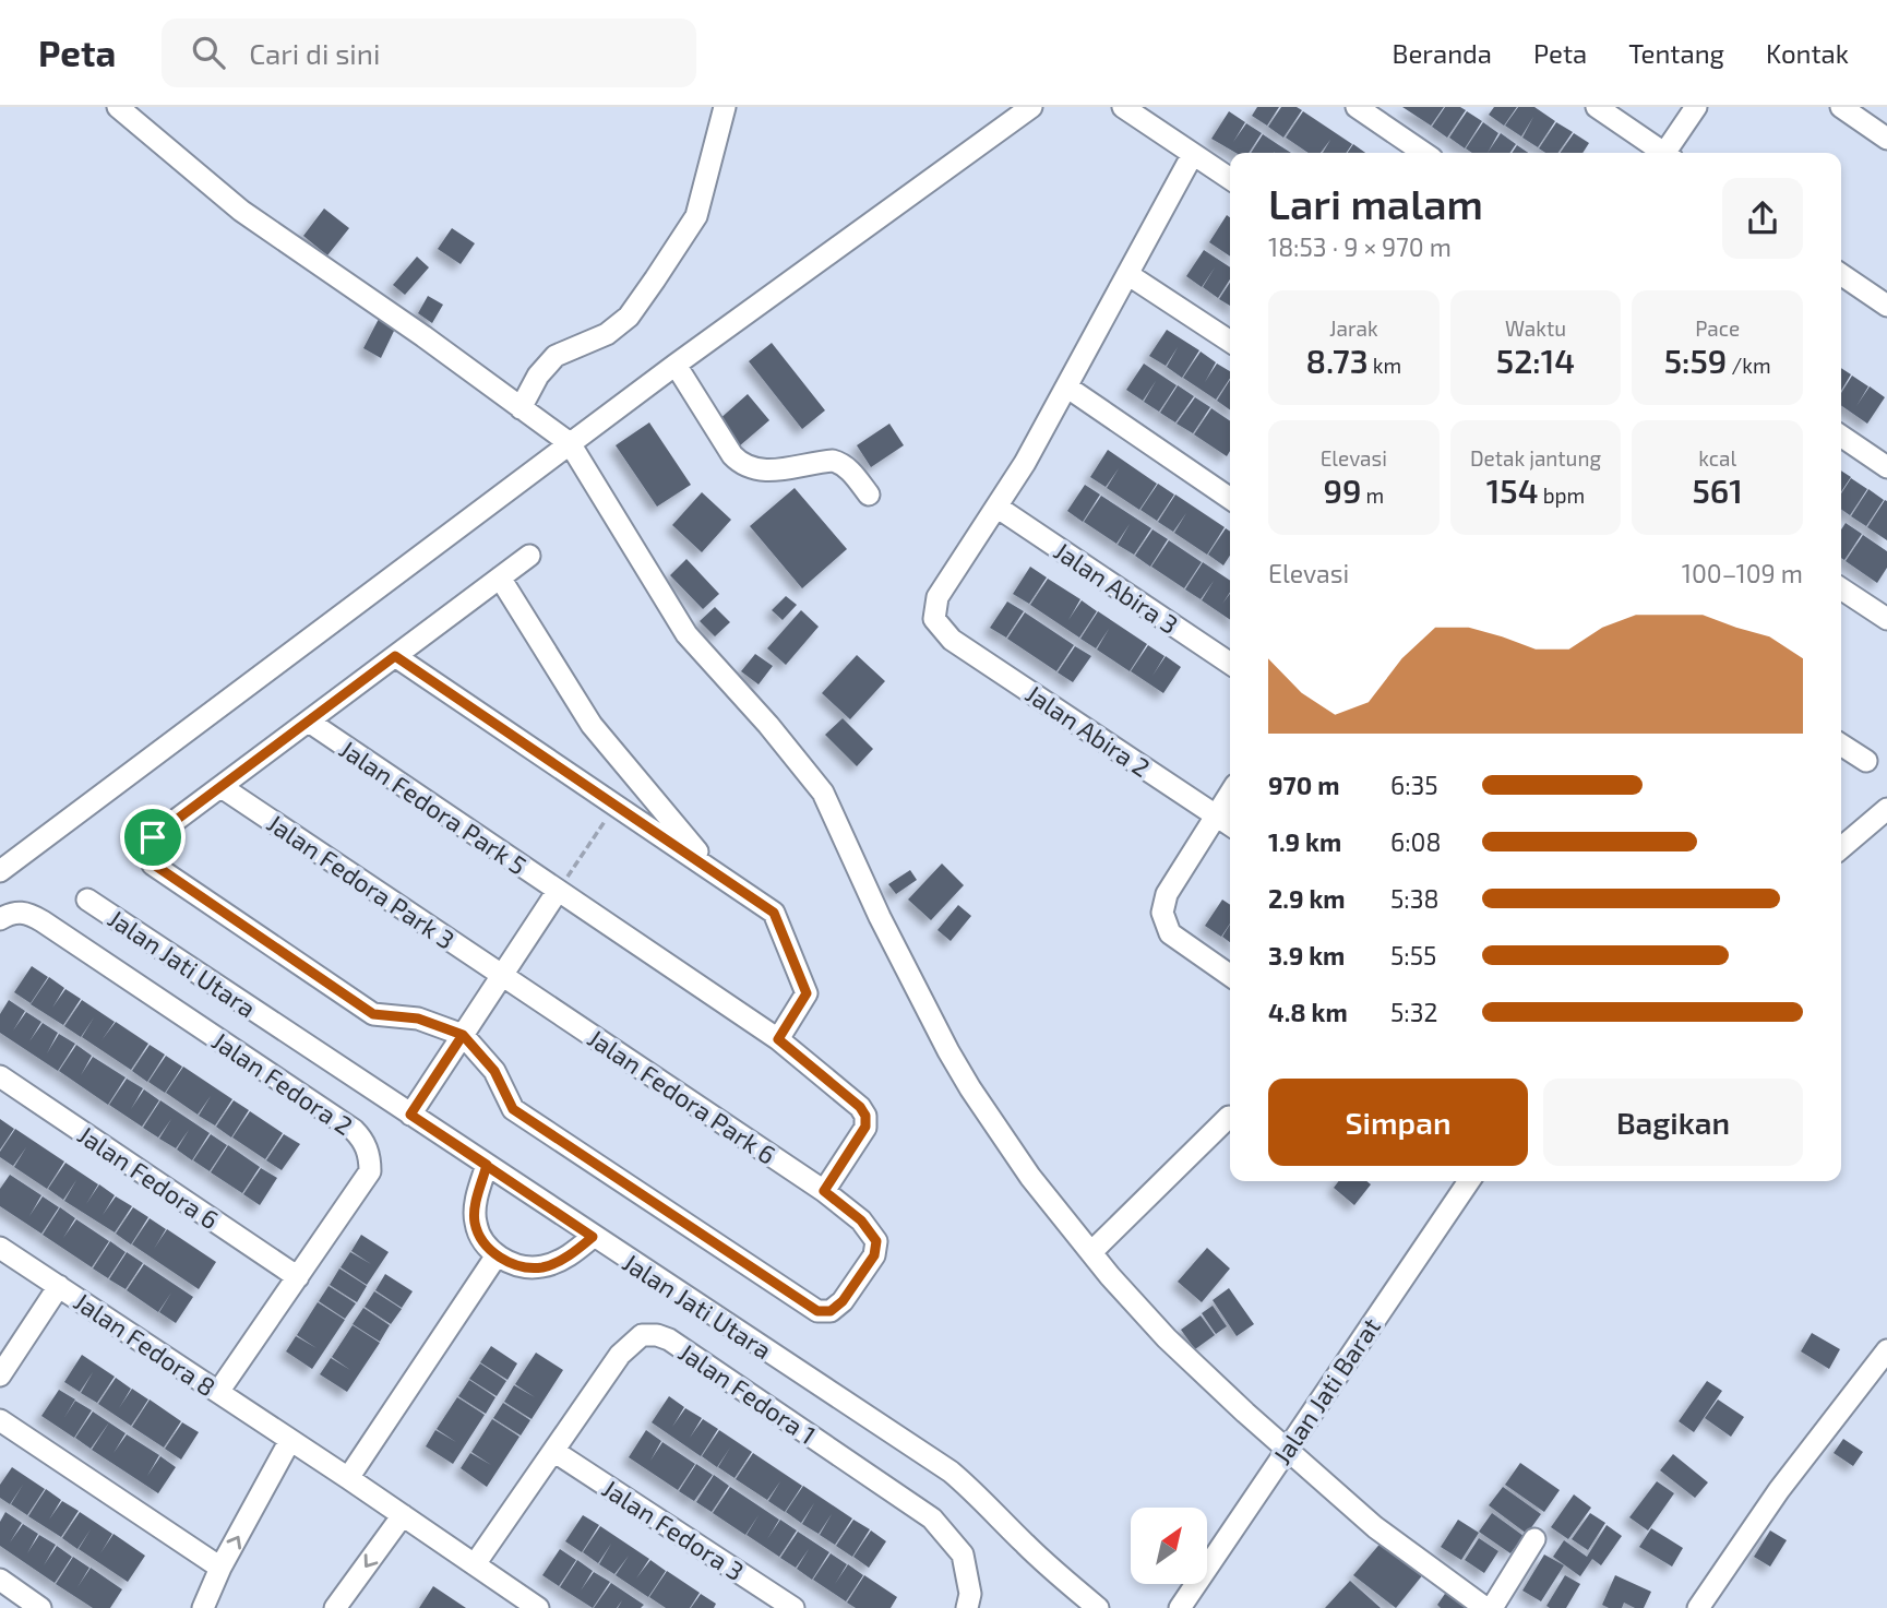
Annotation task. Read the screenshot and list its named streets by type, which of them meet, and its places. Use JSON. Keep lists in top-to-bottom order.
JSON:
{
  "streets": {
    "street": [
      "Jalan Abira 3",
      "Jalan Abira 2",
      "Jalan Fedora Park 5",
      "Jalan Fedora Park 3",
      "Jalan Jati Utara",
      "Jalan Fedora 2",
      "Jalan Fedora Park 6",
      "Jalan Fedora 6",
      "Jalan Fedora 8",
      "Jalan Jati Barat",
      "Jalan Fedora 1",
      "Jalan Fedora 3"
    ]
  },
  "crossings": [
    ["Jalan Abira 3", "Jalan Abira 2"],
    ["Jalan Fedora Park 5", "Jalan Fedora Park 6"],
    ["Jalan Fedora Park 3", "Jalan Fedora Park 6"],
    ["Jalan Fedora 2", "Jalan Fedora 6"],
    ["Jalan Fedora 2", "Jalan Fedora 8"],
    ["Jalan Fedora 8", "Jalan Fedora 1"],
    ["Jalan Fedora 1", "Jalan Fedora 3"]
  ],
  "north": "top right",
  "page": {
    "header": "Peta",
    "search": "Cari di sini",
    "nav": [
      "Beranda",
      "Peta",
      "Tentang",
      "Kontak"
    ],
    "heading": ["Lari malam", "18:53 · 9 × 970 m"],
    "stats": [
      ["Jarak", "8.73 km"],
      ["Waktu", "52:14"],
      ["Pace", "5:59 /km"],
      ["Elevasi", "99 m"],
      ["Detak jantung", "154 bpm"],
      ["kcal", "561"]
    ],
    "chart": ["Elevasi", "100–109 m"],
    "list": [
      {
        "name": "970 m",
        "note": "6:35"
      },
      {
        "name": "1.9 km",
        "note": "6:08"
      },
      {
        "name": "2.9 km",
        "note": "5:38"
      },
      {
        "name": "3.9 km",
        "note": "5:55"
      },
      {
        "name": "4.8 km",
        "note": "5:32"
      }
    ],
    "buttons": ["Simpan", "Bagikan"]
  }
}
